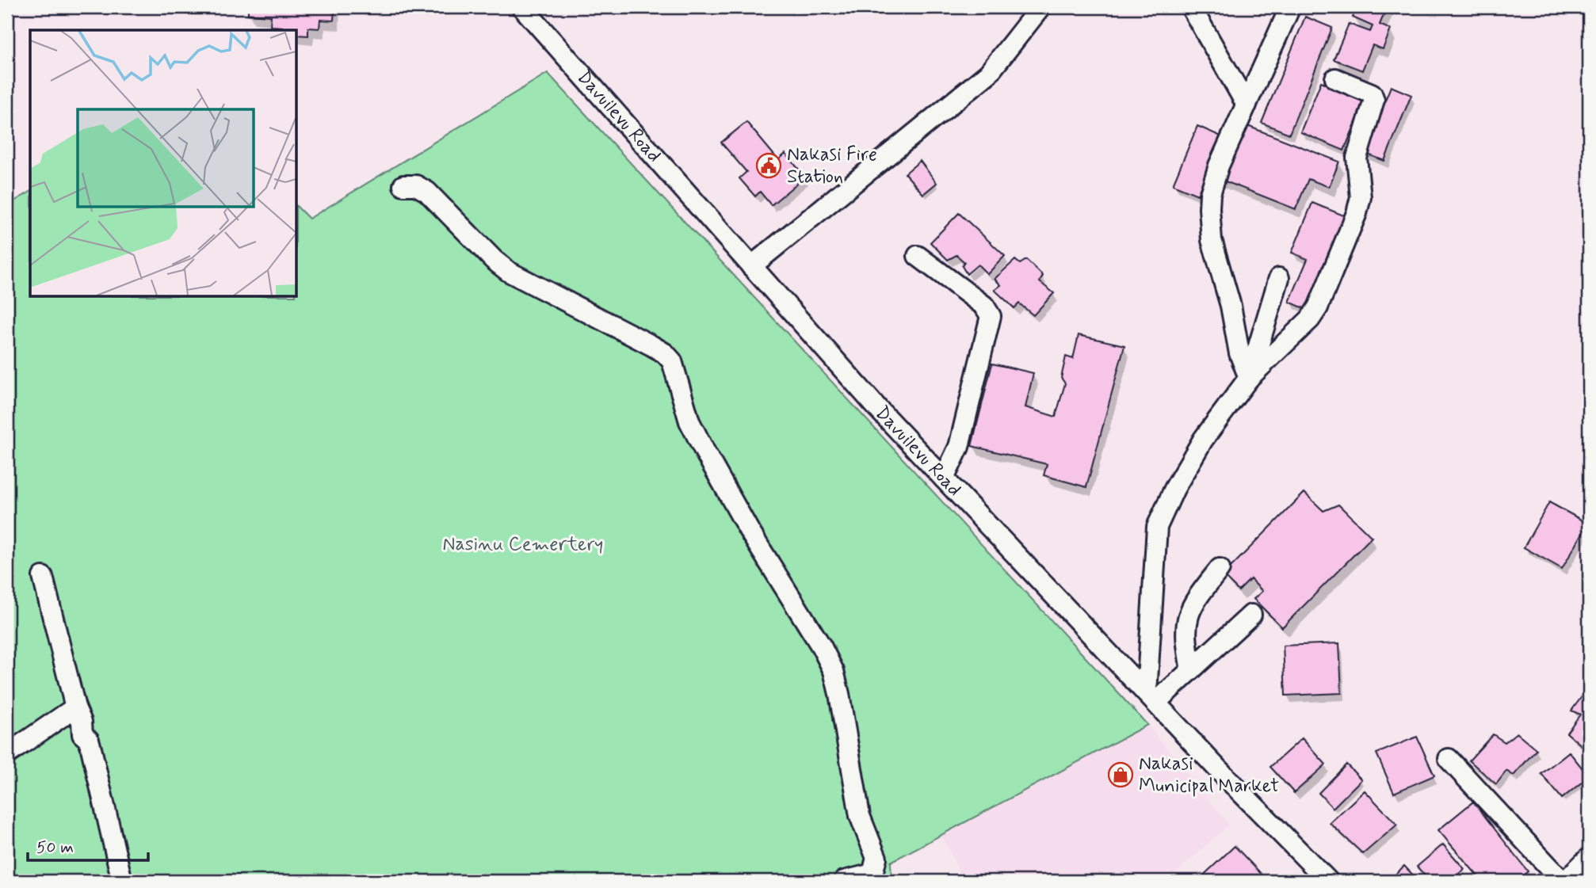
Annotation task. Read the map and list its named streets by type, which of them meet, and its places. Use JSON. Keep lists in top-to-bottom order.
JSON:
{
  "streets": {
    "street": ["Davuilevu Road"]
  },
  "parks": ["Nasinu Cemertery"],
  "places": {
    "public building": ["Nakasi Fire Station"],
    "shop": ["Nakasi Municipal Market"]
  },
  "scale_bar": "50 m"
}
